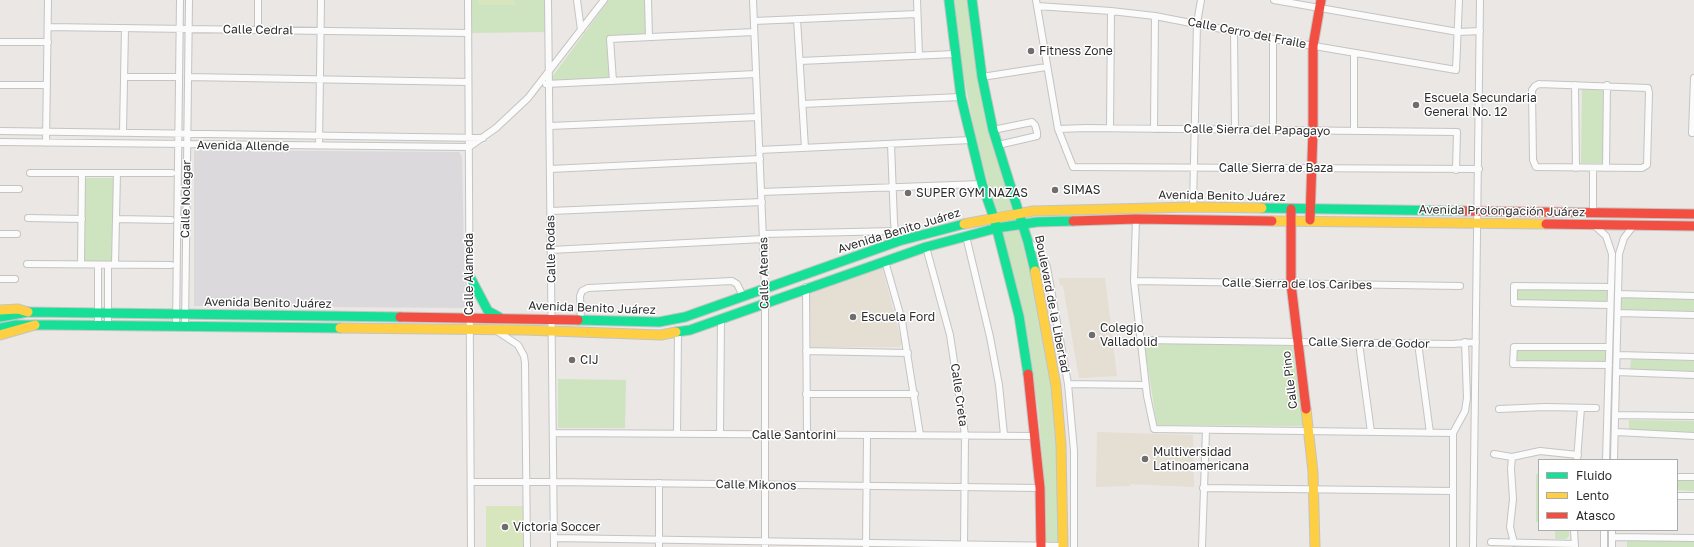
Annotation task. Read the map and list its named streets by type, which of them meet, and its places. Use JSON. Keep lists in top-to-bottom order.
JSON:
{
  "streets": {
    "main road": [
      "Avenida Benito Juárez",
      "Avenida Prolongación Juárez",
      "Boulevard de la Libertad",
      "Calle Pino"
    ],
    "street": [
      "Calle Cedral",
      "Calle Cerro del Fraile",
      "Calle Sierra del Papagayo",
      "Avenida Allende",
      "Calle Sierra de Baza",
      "Calle Nolagar",
      "Calle Rodas",
      "Calle Atenas",
      "Calle Alameda",
      "Calle Sierra de los Caribes",
      "Calle Sierra de Godor",
      "Calle Creta",
      "Calle Santorini",
      "Calle Mikonos"
    ]
  },
  "crossings": [
    ["Calle Cedral", "Calle Nolagar"],
    ["Calle Cedral", "Calle Alameda"],
    ["Calle Sierra del Papagayo", "Calle Sierra de Baza"],
    ["Avenida Allende", "Calle Nolagar"],
    ["Avenida Allende", "Calle Alameda"],
    ["Avenida Benito Juárez", "Calle Nolagar"],
    ["Avenida Benito Juárez", "Avenida Prolongación Juárez"],
    ["Avenida Benito Juárez", "Calle Rodas"],
    ["Avenida Benito Juárez", "Calle Atenas"],
    ["Avenida Benito Juárez", "Calle Alameda"],
    ["Avenida Benito Juárez", "Boulevard de la Libertad"],
    ["Avenida Benito Juárez", "Calle Pino"],
    ["Avenida Benito Juárez", "Calle Creta"],
    ["Calle Rodas", "Calle Santorini"],
    ["Calle Rodas", "Calle Mikonos"],
    ["Calle Atenas", "Calle Santorini"],
    ["Calle Atenas", "Calle Mikonos"],
    ["Calle Alameda", "Calle Mikonos"],
    ["Calle Sierra de los Caribes", "Calle Pino"],
    ["Calle Sierra de Godor", "Calle Pino"],
    ["Calle Creta", "Calle Santorini"],
    ["Calle Creta", "Calle Mikonos"]
  ],
  "places": [
    "Fitness Zone",
    "Escuela Secundaria General No. 12",
    "SIMAS",
    "SUPER GYM NAZAS",
    "Escuela Ford",
    "Colegio Valladolid",
    "CIJ",
    "Multiversidad Latinoamericana",
    "Victoria Soccer"
  ],
  "legend": ["Fluido", "Lento", "Atasco"]
}
